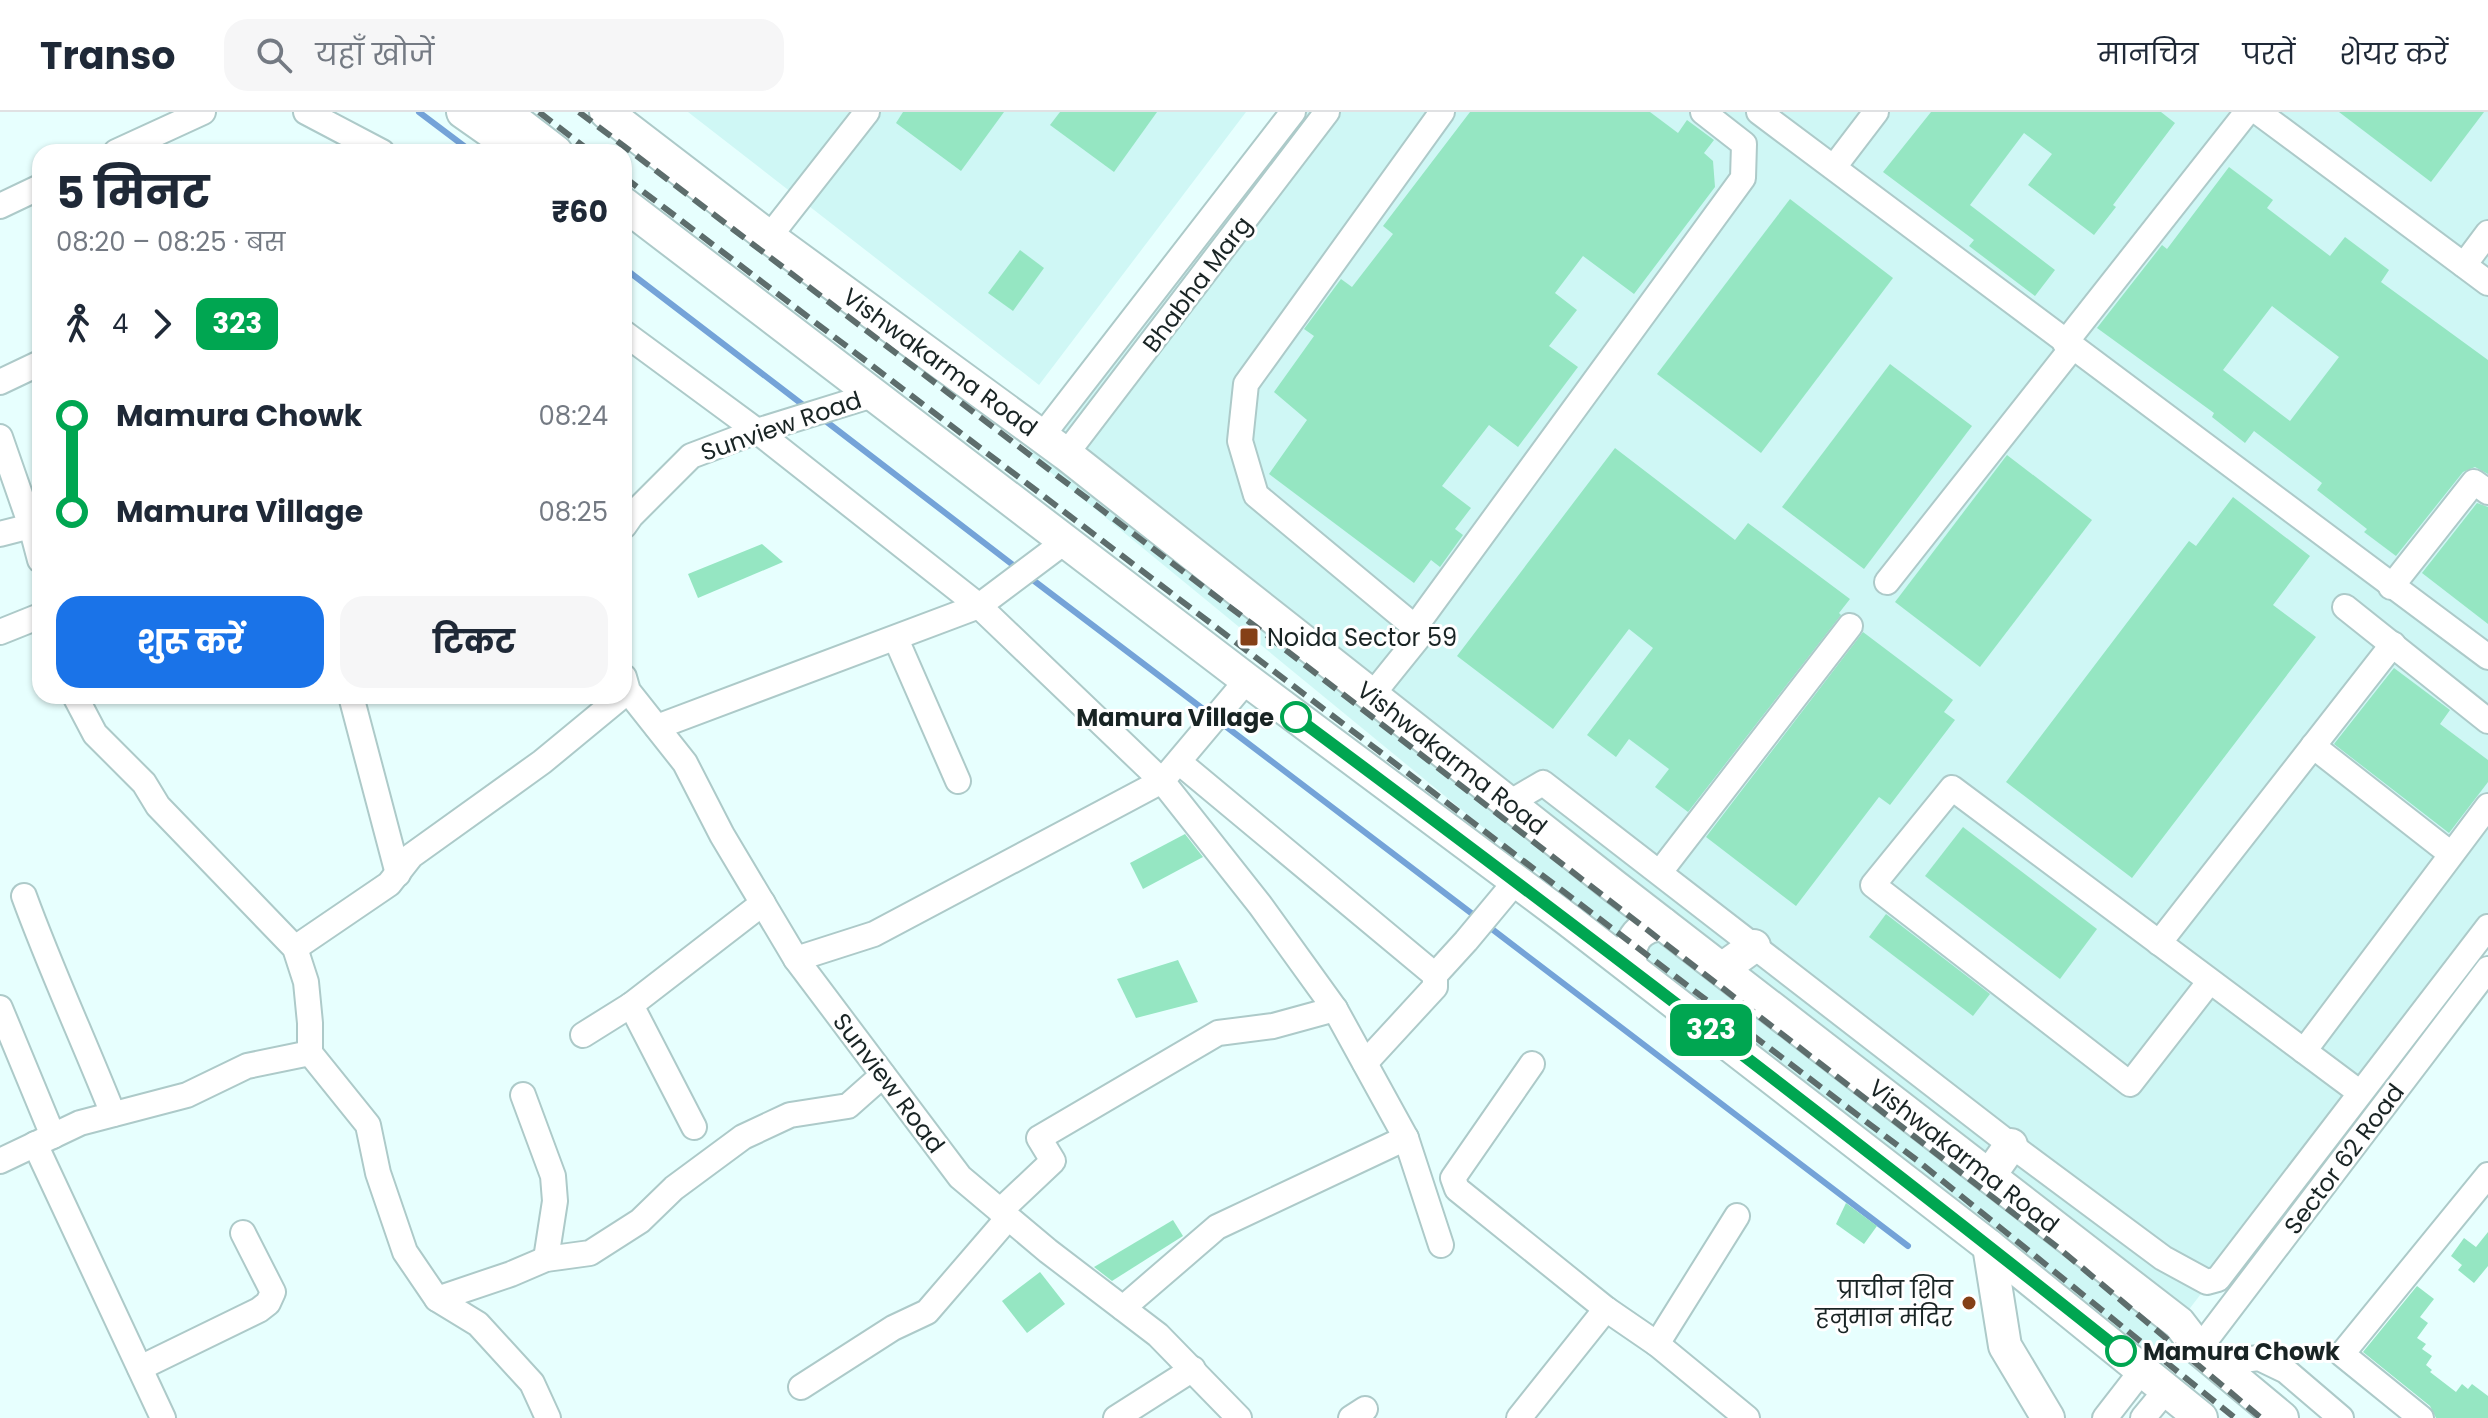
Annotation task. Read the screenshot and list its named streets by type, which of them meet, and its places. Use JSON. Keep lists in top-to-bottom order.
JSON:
{
  "streets": {
    "main road": ["Vishwakarma Road"],
    "street": ["Bhabha Marg", "Sunview Road", "Sector 62 Road"]
  },
  "crossings": [
    ["Bhabha Marg", "Vishwakarma Road"],
    ["Vishwakarma Road", "Sector 62 Road"]
  ],
  "places": {
    "transit": ["Noida Sector 59"],
    "other": ["Mamura Village", "प्राचीन शिव हनुमान मंदिर", "Mamura Chowk"]
  },
  "lines": ["bus line 323"],
  "page": {
    "header": "Transo",
    "search": "यहाँ खोजें",
    "nav": ["मानचित्र", "परतें", "शेयर करें"],
    "on_map": "323",
    "heading": ["5 मिनट", "08:20 – 08:25 · बस", "₹60"],
    "legs": ["4", "323"],
    "list": [
      {
        "name": "Mamura Chowk",
        "value": "08:24"
      },
      {
        "name": "Mamura Village",
        "value": "08:25"
      }
    ],
    "buttons": ["शुरू करें", "टिकट"]
  }
}
